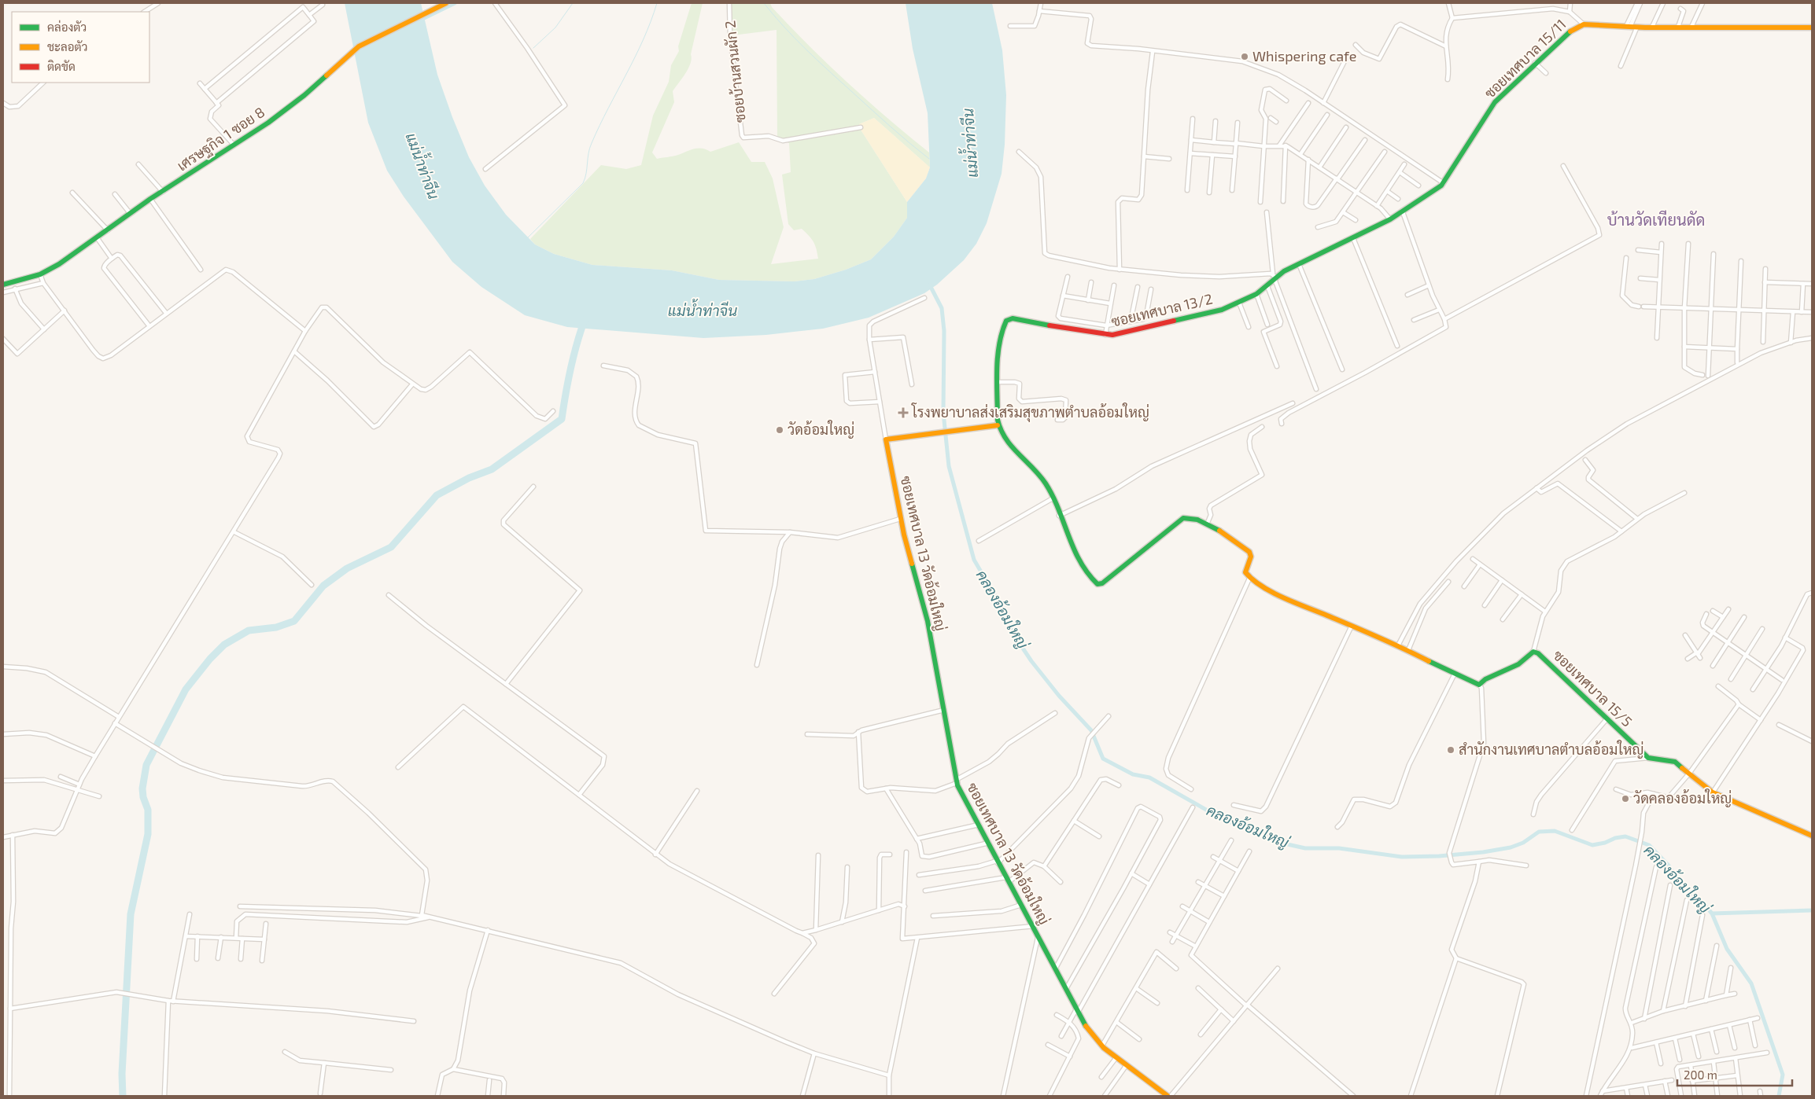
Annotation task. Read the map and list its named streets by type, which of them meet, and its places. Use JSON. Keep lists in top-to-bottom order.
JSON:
{
  "streets": {
    "street": [
      "ซอยเทศบาล 15/11",
      "ซอยบ้านสวนผัก 2",
      "เศรษฐกิจ 1 ซอย 8",
      "ซอยเทศบาล 13/2",
      "ซอยเทศบาล 13 วัดอ้อมใหญ่",
      "ซอยเทศบาล 15/5"
    ]
  },
  "crossings": [
    ["ซอยเทศบาล 15/11", "ซอยเทศบาล 13/2"]
  ],
  "districts": ["บ้านวัดเทียนดัด"],
  "water": ["แม่น้ำท่าจีน", "คลองอ้อมใหญ่"],
  "places": {
    "other": [
      "Whispering cafe",
      "วัดอ้อมใหญ่",
      "สำนักงานเทศบาลตำบลอ้อมใหญ่",
      "วัดคลองอ้อมใหญ่"
    ],
    "health": ["โรงพยาบาลส่งเสริมสุขภาพตำบลอ้อมใหญ่"]
  },
  "legend": ["คล่องตัว", "ชะลอตัว", "ติดขัด"],
  "scale_bar": "200 m"
}
